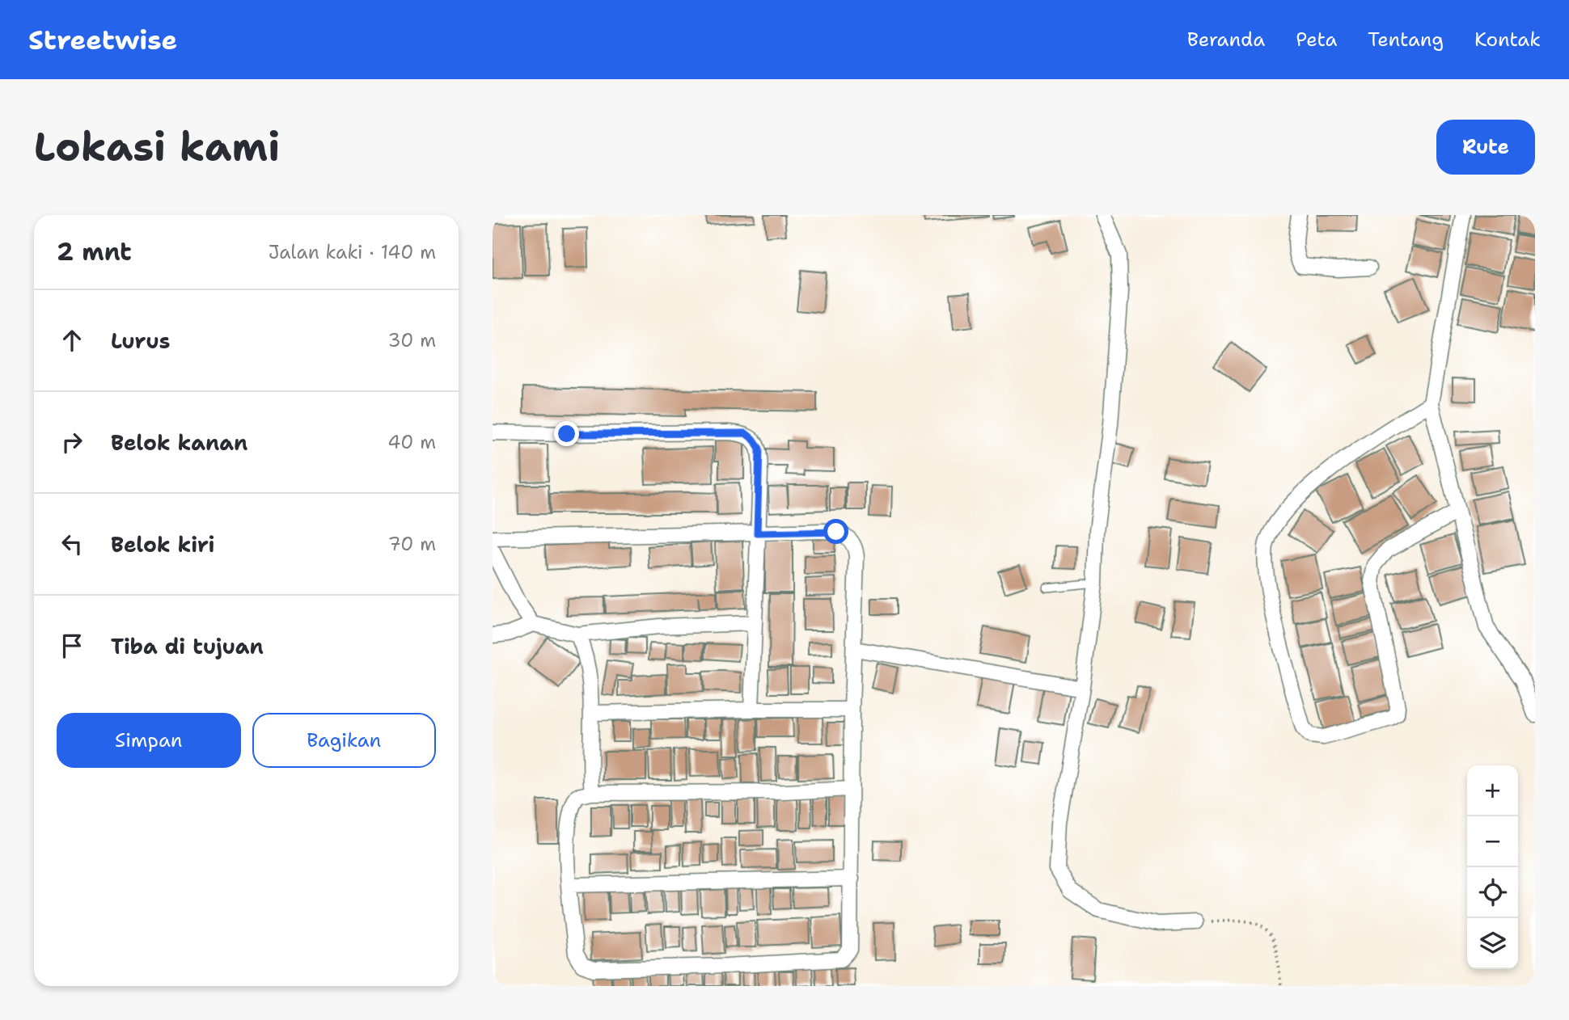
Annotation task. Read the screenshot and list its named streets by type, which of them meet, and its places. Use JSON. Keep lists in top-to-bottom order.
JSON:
{
  "page": {
    "header": "Streetwise",
    "nav": [
      "Beranda",
      "Peta",
      "Tentang",
      "Kontak"
    ],
    "buttons": [
      "Rute",
      ["Simpan", "Bagikan"]
    ],
    "title": "Lokasi kami",
    "heading": ["2 mnt", "Jalan kaki · 140 m"],
    "list": [
      ["Lurus", "30 m"],
      ["Belok kanan", "40 m"],
      ["Belok kiri", "70 m"],
      "Tiba di tujuan"
    ],
    "map_buttons": ["+", "−"]
  }
}
